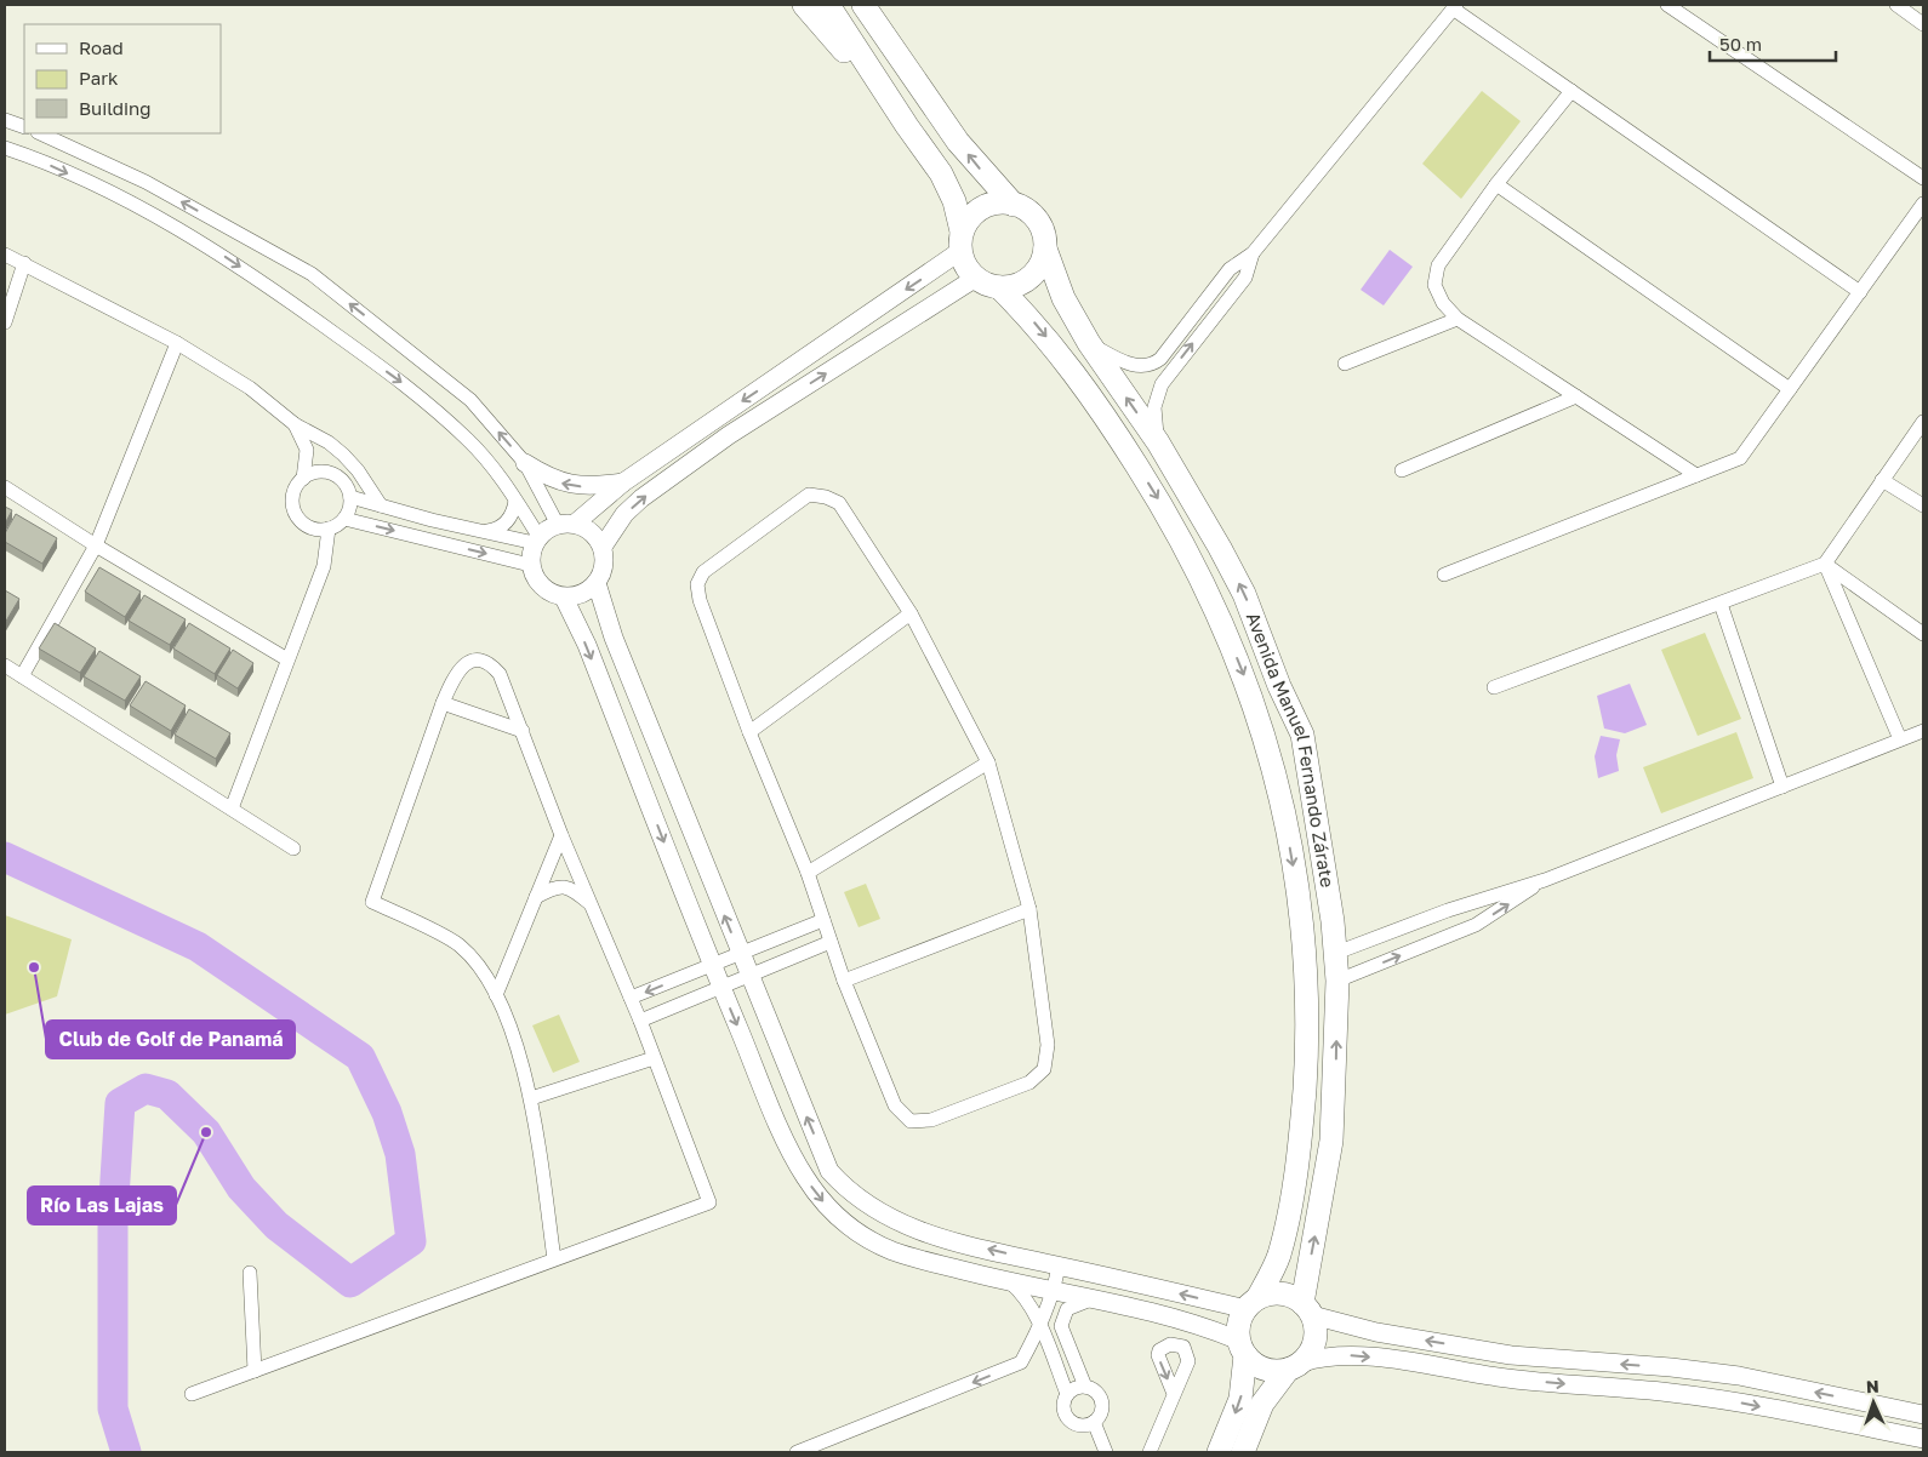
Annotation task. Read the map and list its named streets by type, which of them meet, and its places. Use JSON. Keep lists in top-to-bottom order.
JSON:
{
  "streets": {
    "main road": ["Avenida Manuel Fernando Zárate"]
  },
  "places": ["Club de Golf de Panamá", "Río Las Lajas"],
  "legend": ["Road", "Park", "Building"],
  "scale_bar": "50 m",
  "north": "top"
}
